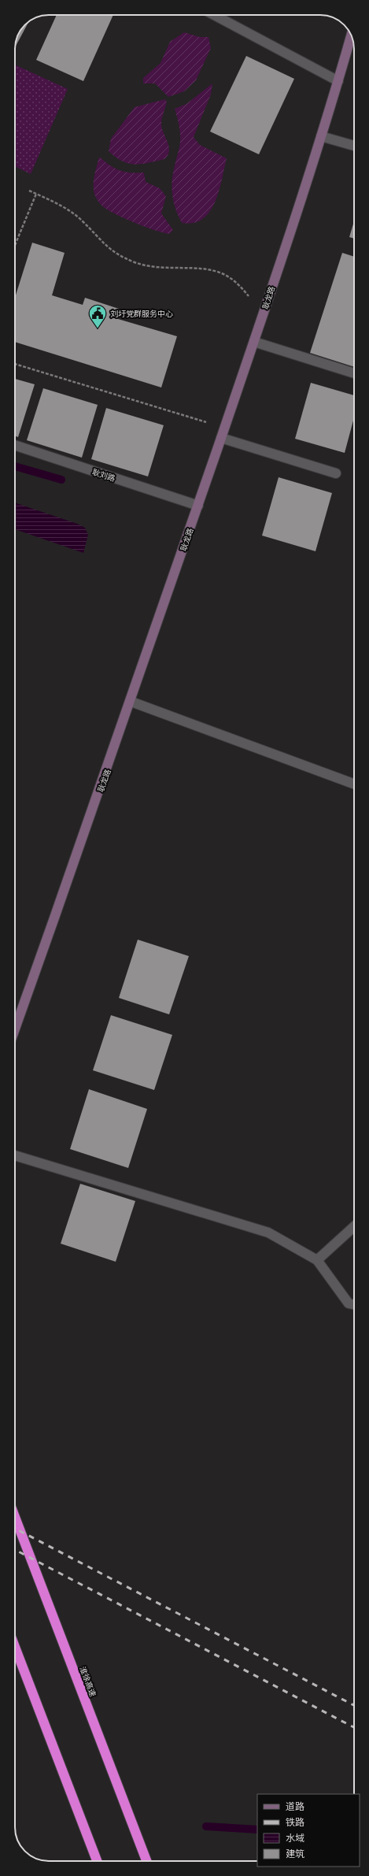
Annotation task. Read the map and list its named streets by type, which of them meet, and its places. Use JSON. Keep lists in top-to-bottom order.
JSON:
{
  "streets": {
    "highway": ["淮徐高速"],
    "street": ["耿龙路", "耿刘路"]
  },
  "crossings": [
    ["耿龙路", "耿刘路"]
  ],
  "places": {
    "public building": ["刘圩党群服务中心"]
  },
  "legend": [
    "道路",
    "铁路",
    "水域",
    "建筑"
  ]
}
